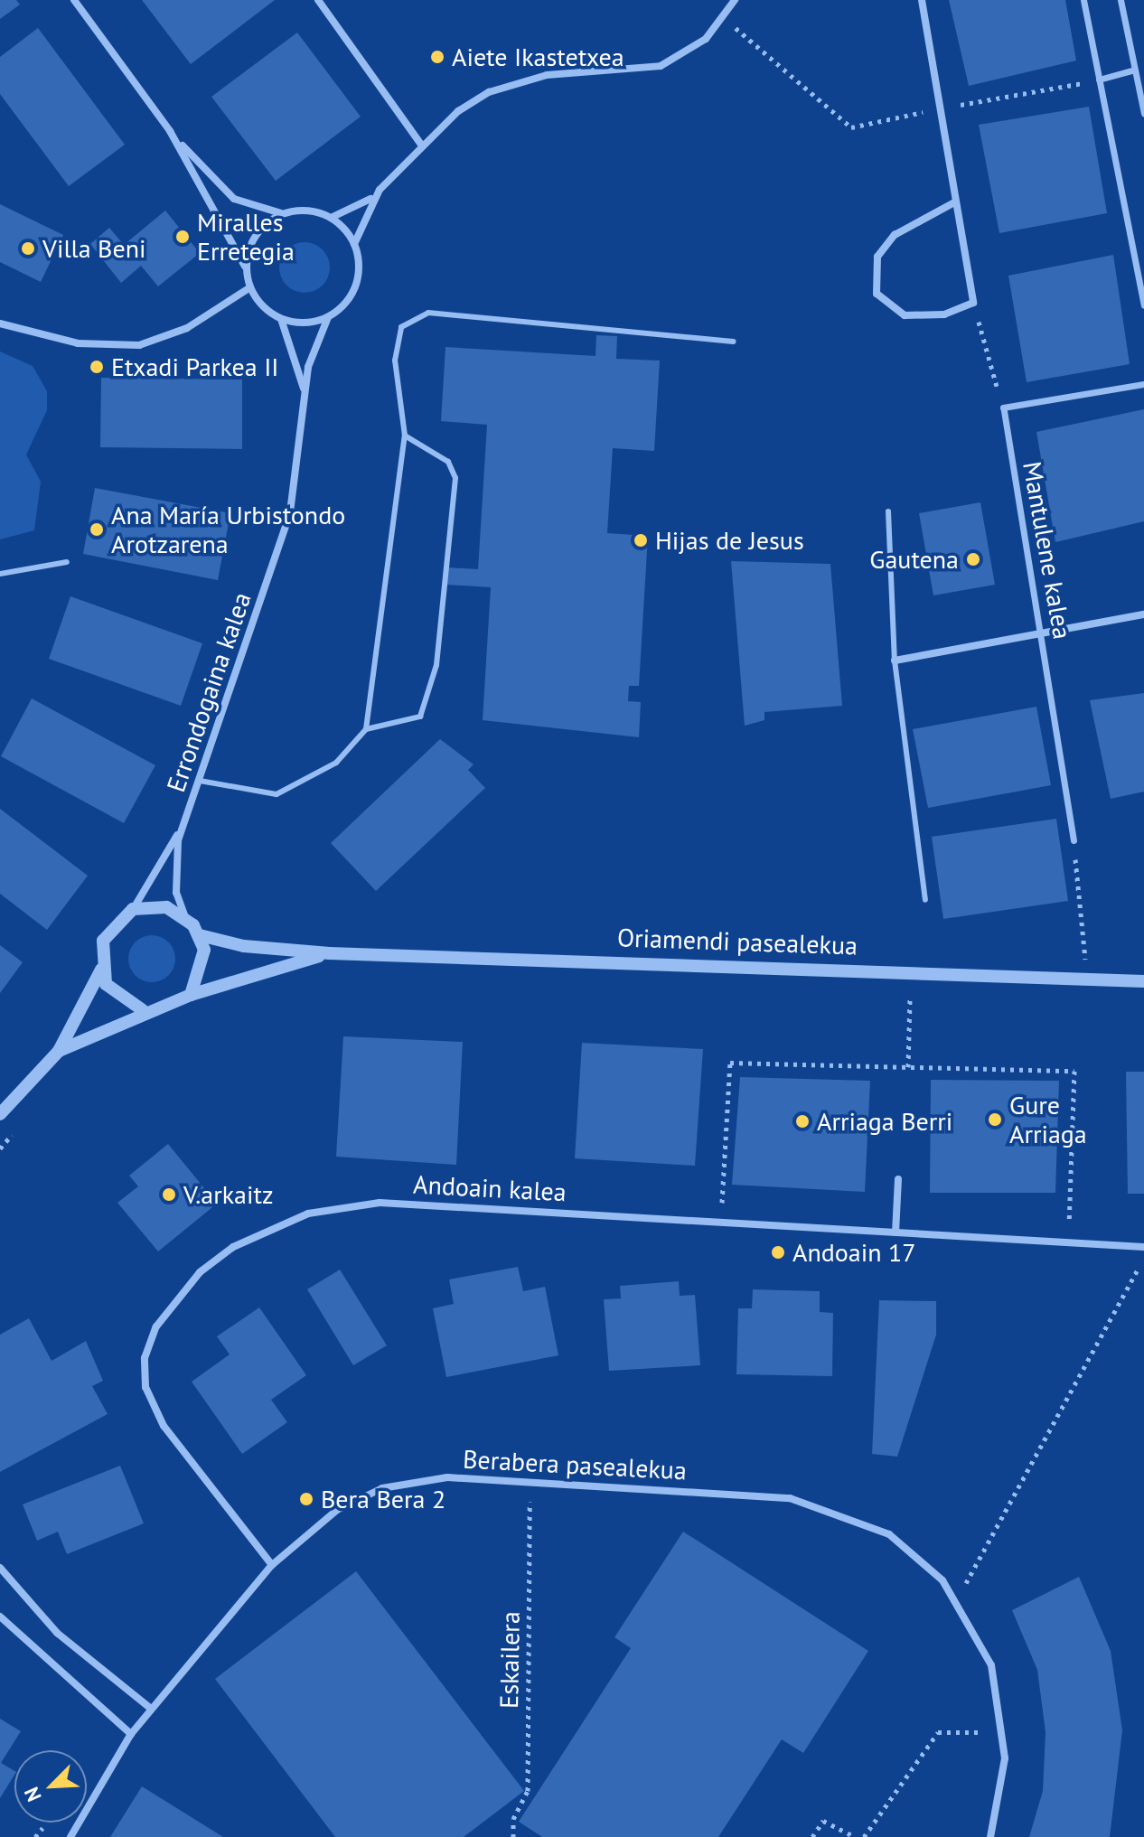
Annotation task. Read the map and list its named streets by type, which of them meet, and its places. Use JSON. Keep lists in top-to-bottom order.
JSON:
{
  "streets": {
    "street": [
      "Mantulene kalea",
      "Errondogaina kalea",
      "Oriamendi pasealekua",
      "Andoain kalea",
      "Berabera pasealekua"
    ],
    "path": ["Eskailera"]
  },
  "crossings": [
    ["Errondogaina kalea", "Oriamendi pasealekua"],
    ["Andoain kalea", "Berabera pasealekua"],
    ["Berabera pasealekua", "Eskailera"]
  ],
  "places": [
    "Aiete Ikastetxea",
    "Miralles Erretegia",
    "Villa Beni",
    "Etxadi Parkea II",
    "Ana María Urbistondo Arotzarena",
    "Hijas de Jesus",
    "Gautena",
    "Gure Arriaga",
    "Arriaga Berri",
    "V.arkaitz",
    "Andoain 17",
    "Bera Bera 2"
  ],
  "north": "bottom left"
}
